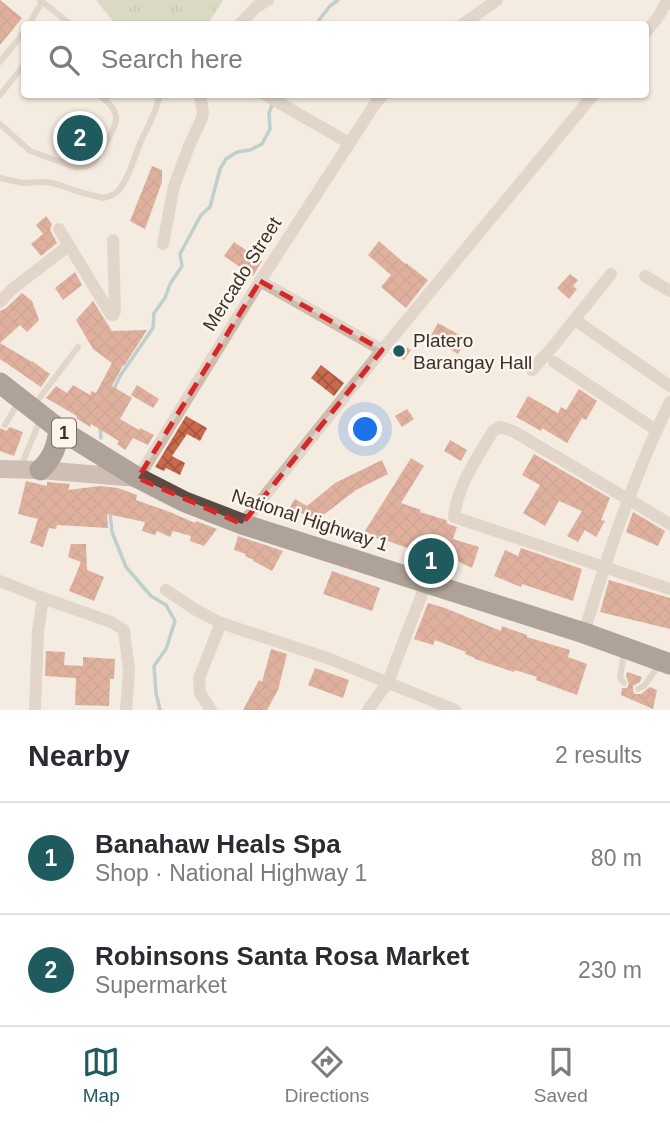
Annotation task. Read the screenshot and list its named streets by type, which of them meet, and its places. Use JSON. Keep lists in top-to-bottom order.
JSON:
{
  "streets": {
    "highway": ["1", "National Highway 1"],
    "street": ["Mercado Street"]
  },
  "crossings": [
    ["Mercado Street", "National Highway 1"]
  ],
  "places": ["Platero Barangay Hall"],
  "page": {
    "search": "Search here",
    "pins": ["2", "1"],
    "heading": ["Nearby", "2 results"],
    "list": [
      {
        "mark": "1",
        "name": "Banahaw Heals Spa",
        "note": "Shop · National Highway 1",
        "value": "80 m"
      },
      {
        "mark": "2",
        "name": "Robinsons Santa Rosa Market",
        "note": "Supermarket",
        "value": "230 m"
      }
    ],
    "nav": ["Map", "Directions", "Saved"]
  }
}
